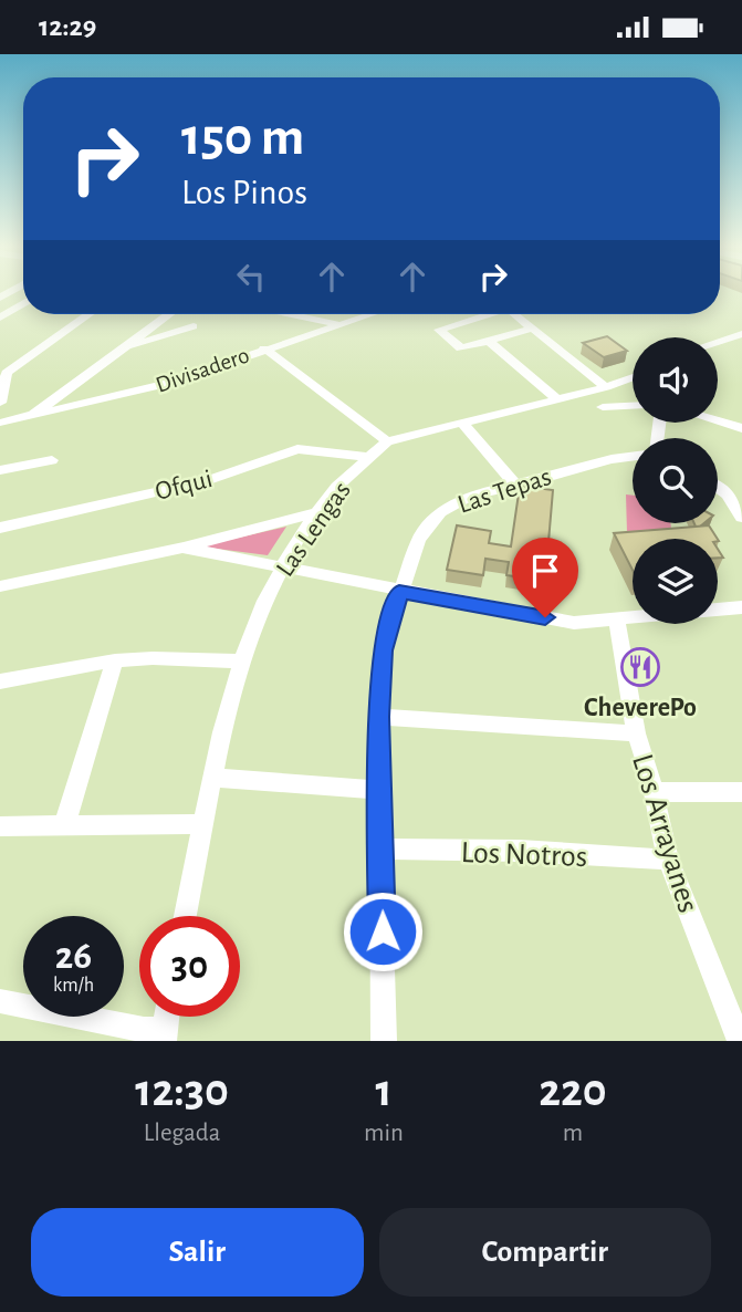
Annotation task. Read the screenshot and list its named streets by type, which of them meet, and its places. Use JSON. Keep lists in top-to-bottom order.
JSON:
{
  "streets": {
    "street": [
      "Divisadero",
      "Ofqui",
      "Las Tepas",
      "Las Lengas",
      "Los Arrayanes",
      "Los Notros"
    ]
  },
  "crossings": [
    ["Ofqui", "Las Lengas"],
    ["Las Tepas", "Los Notros"],
    ["Los Arrayanes", "Los Notros"]
  ],
  "places": {
    "restaurant": ["CheverePo"]
  },
  "page": {
    "status": "12:29",
    "turn": ["150 m", "Los Pinos"],
    "speed": "26 km/h",
    "limit": "30",
    "eta": [
      "12:30",
      "Llegada",
      "1",
      "min",
      "220",
      "m"
    ],
    "buttons": ["Salir", "Compartir"]
  }
}
